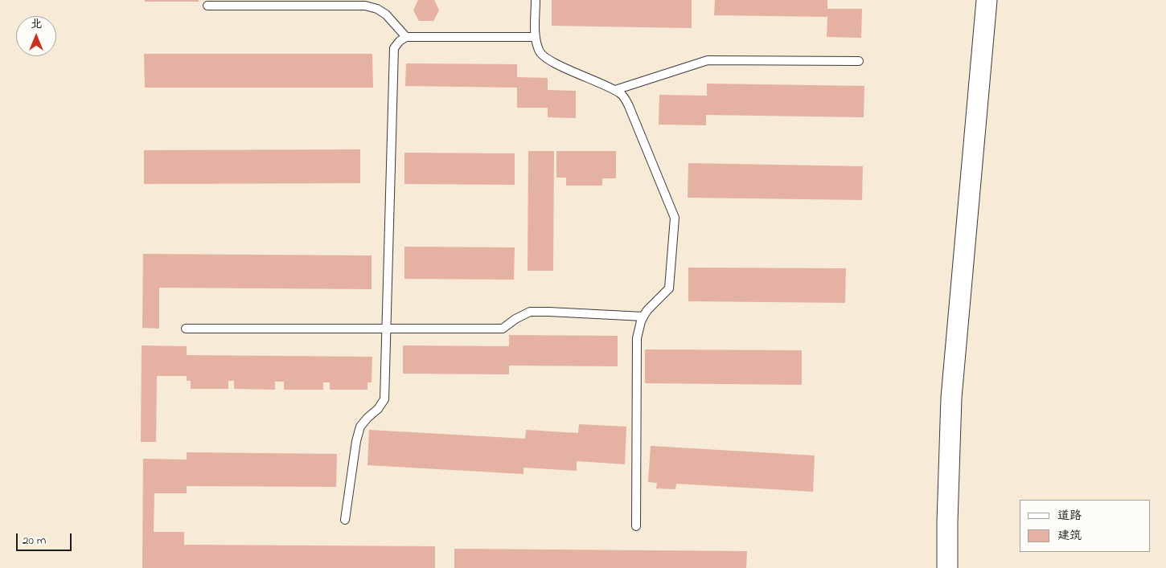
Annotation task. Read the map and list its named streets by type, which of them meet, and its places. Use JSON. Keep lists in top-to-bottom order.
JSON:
{
  "legend": ["道路", "建筑"],
  "scale_bar": "20 m",
  "north": "top"
}
